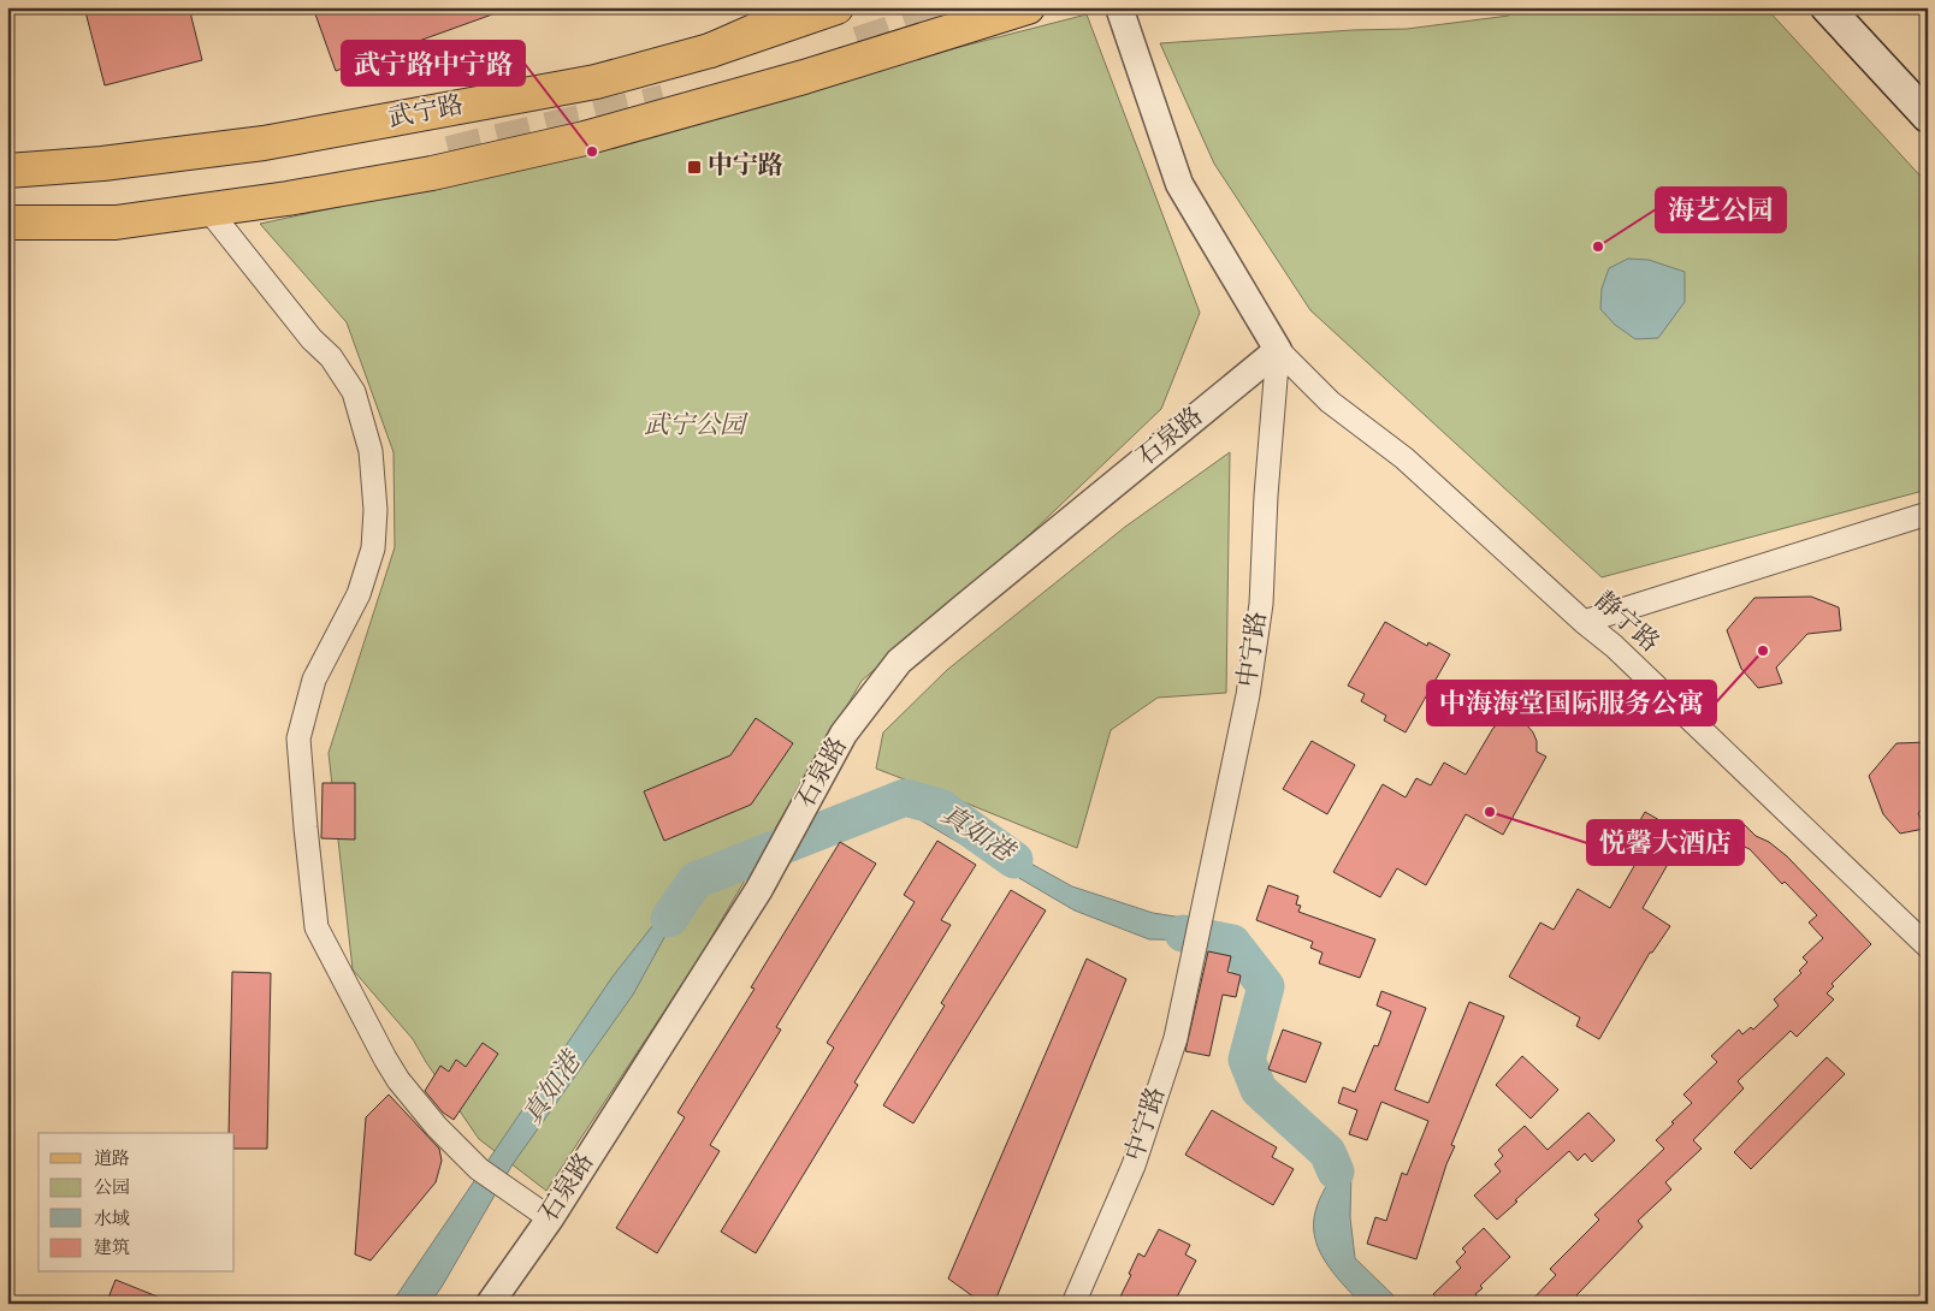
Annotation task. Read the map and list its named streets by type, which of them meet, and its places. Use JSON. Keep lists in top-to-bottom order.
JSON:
{
  "streets": {
    "main road": ["武宁路"],
    "street": ["石泉路", "静宁路", "中宁路"]
  },
  "crossings": [
    ["石泉路", "静宁路"],
    ["石泉路", "中宁路"],
    ["静宁路", "中宁路"]
  ],
  "water": ["真如港"],
  "parks": ["武宁公园"],
  "places": {
    "other": [
      "武宁路中宁路",
      "海艺公园",
      "中海海堂国际服务公寓",
      "悦馨大酒店"
    ],
    "transit": ["中宁路"]
  },
  "legend": [
    "道路",
    "公园",
    "水域",
    "建筑"
  ]
}
